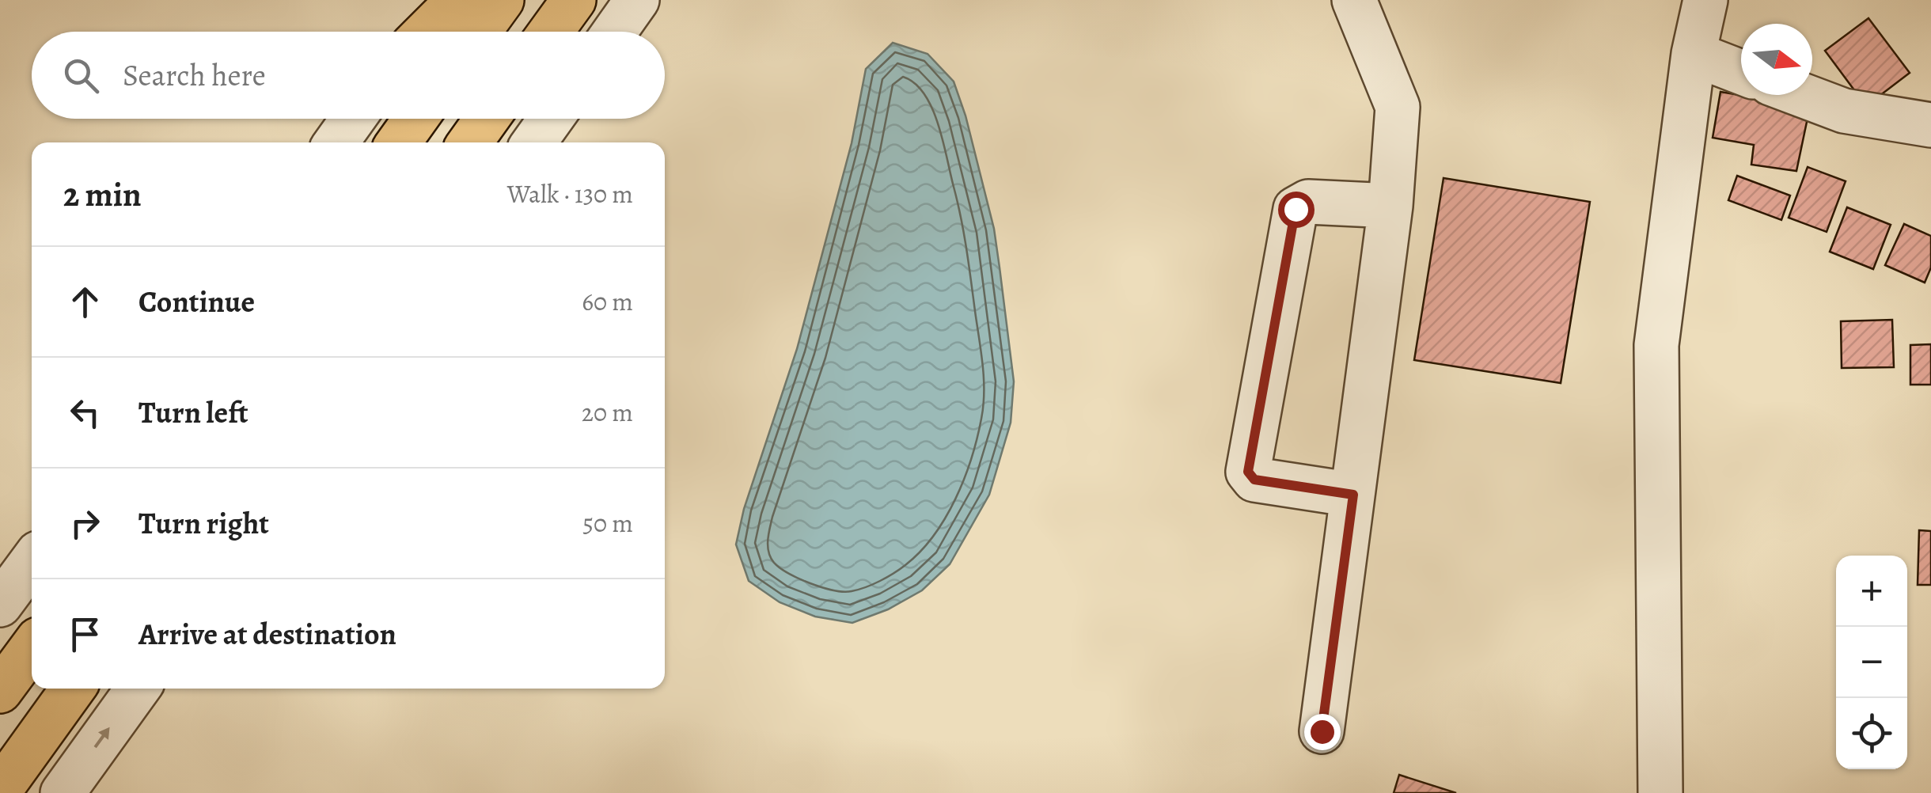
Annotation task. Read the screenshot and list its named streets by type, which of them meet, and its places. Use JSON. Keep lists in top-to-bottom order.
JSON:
{
  "north": "right",
  "page": {
    "search": "Search here",
    "heading": ["2 min", "Walk · 130 m"],
    "list": [
      ["Continue", "60 m"],
      ["Turn left", "20 m"],
      ["Turn right", "50 m"],
      "Arrive at destination"
    ],
    "map_buttons": ["+", "−"]
  }
}
